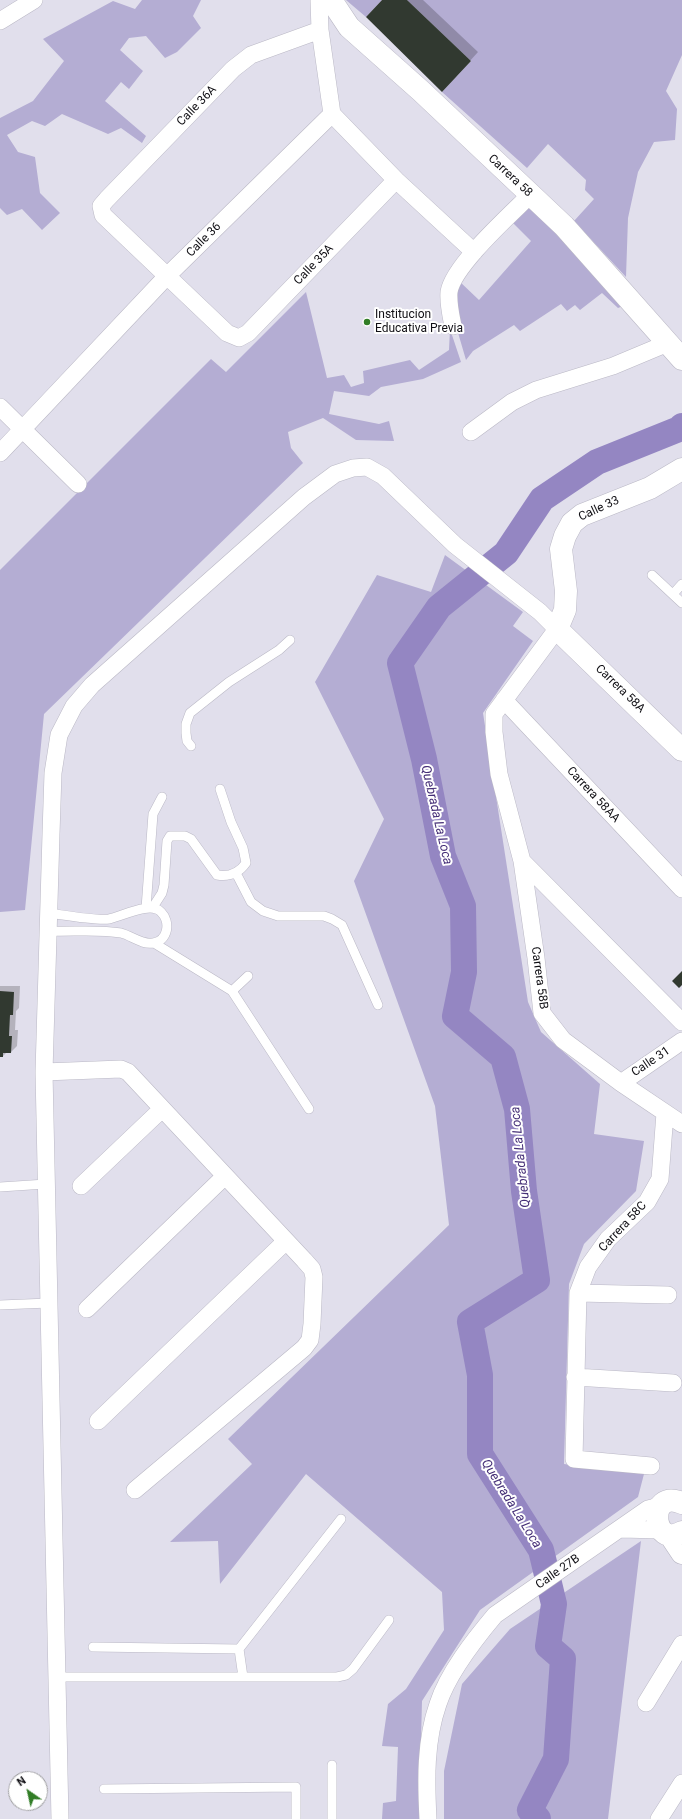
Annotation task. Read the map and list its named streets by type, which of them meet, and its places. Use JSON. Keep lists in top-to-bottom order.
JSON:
{
  "streets": {
    "main road": [
      "Carrera 58",
      "Calle 33",
      "Carrera 58A",
      "Calle 27B"
    ],
    "street": [
      "Calle 36A",
      "Calle 36",
      "Calle 35A",
      "Carrera 58AA",
      "Carrera 58B",
      "Calle 31",
      "Carrera 58C"
    ]
  },
  "crossings": [
    ["Calle 36A", "Calle 36"],
    ["Calle 36A", "Calle 35A"],
    ["Calle 36", "Calle 35A"],
    ["Calle 33", "Carrera 58A"],
    ["Calle 33", "Carrera 58B"],
    ["Carrera 58A", "Carrera 58B"],
    ["Carrera 58AA", "Carrera 58B"],
    ["Carrera 58B", "Calle 31"],
    ["Carrera 58B", "Carrera 58C"]
  ],
  "water": ["Quebrada La Loca"],
  "places": ["Institucion Educativa Previa"],
  "north": "top left"
}
